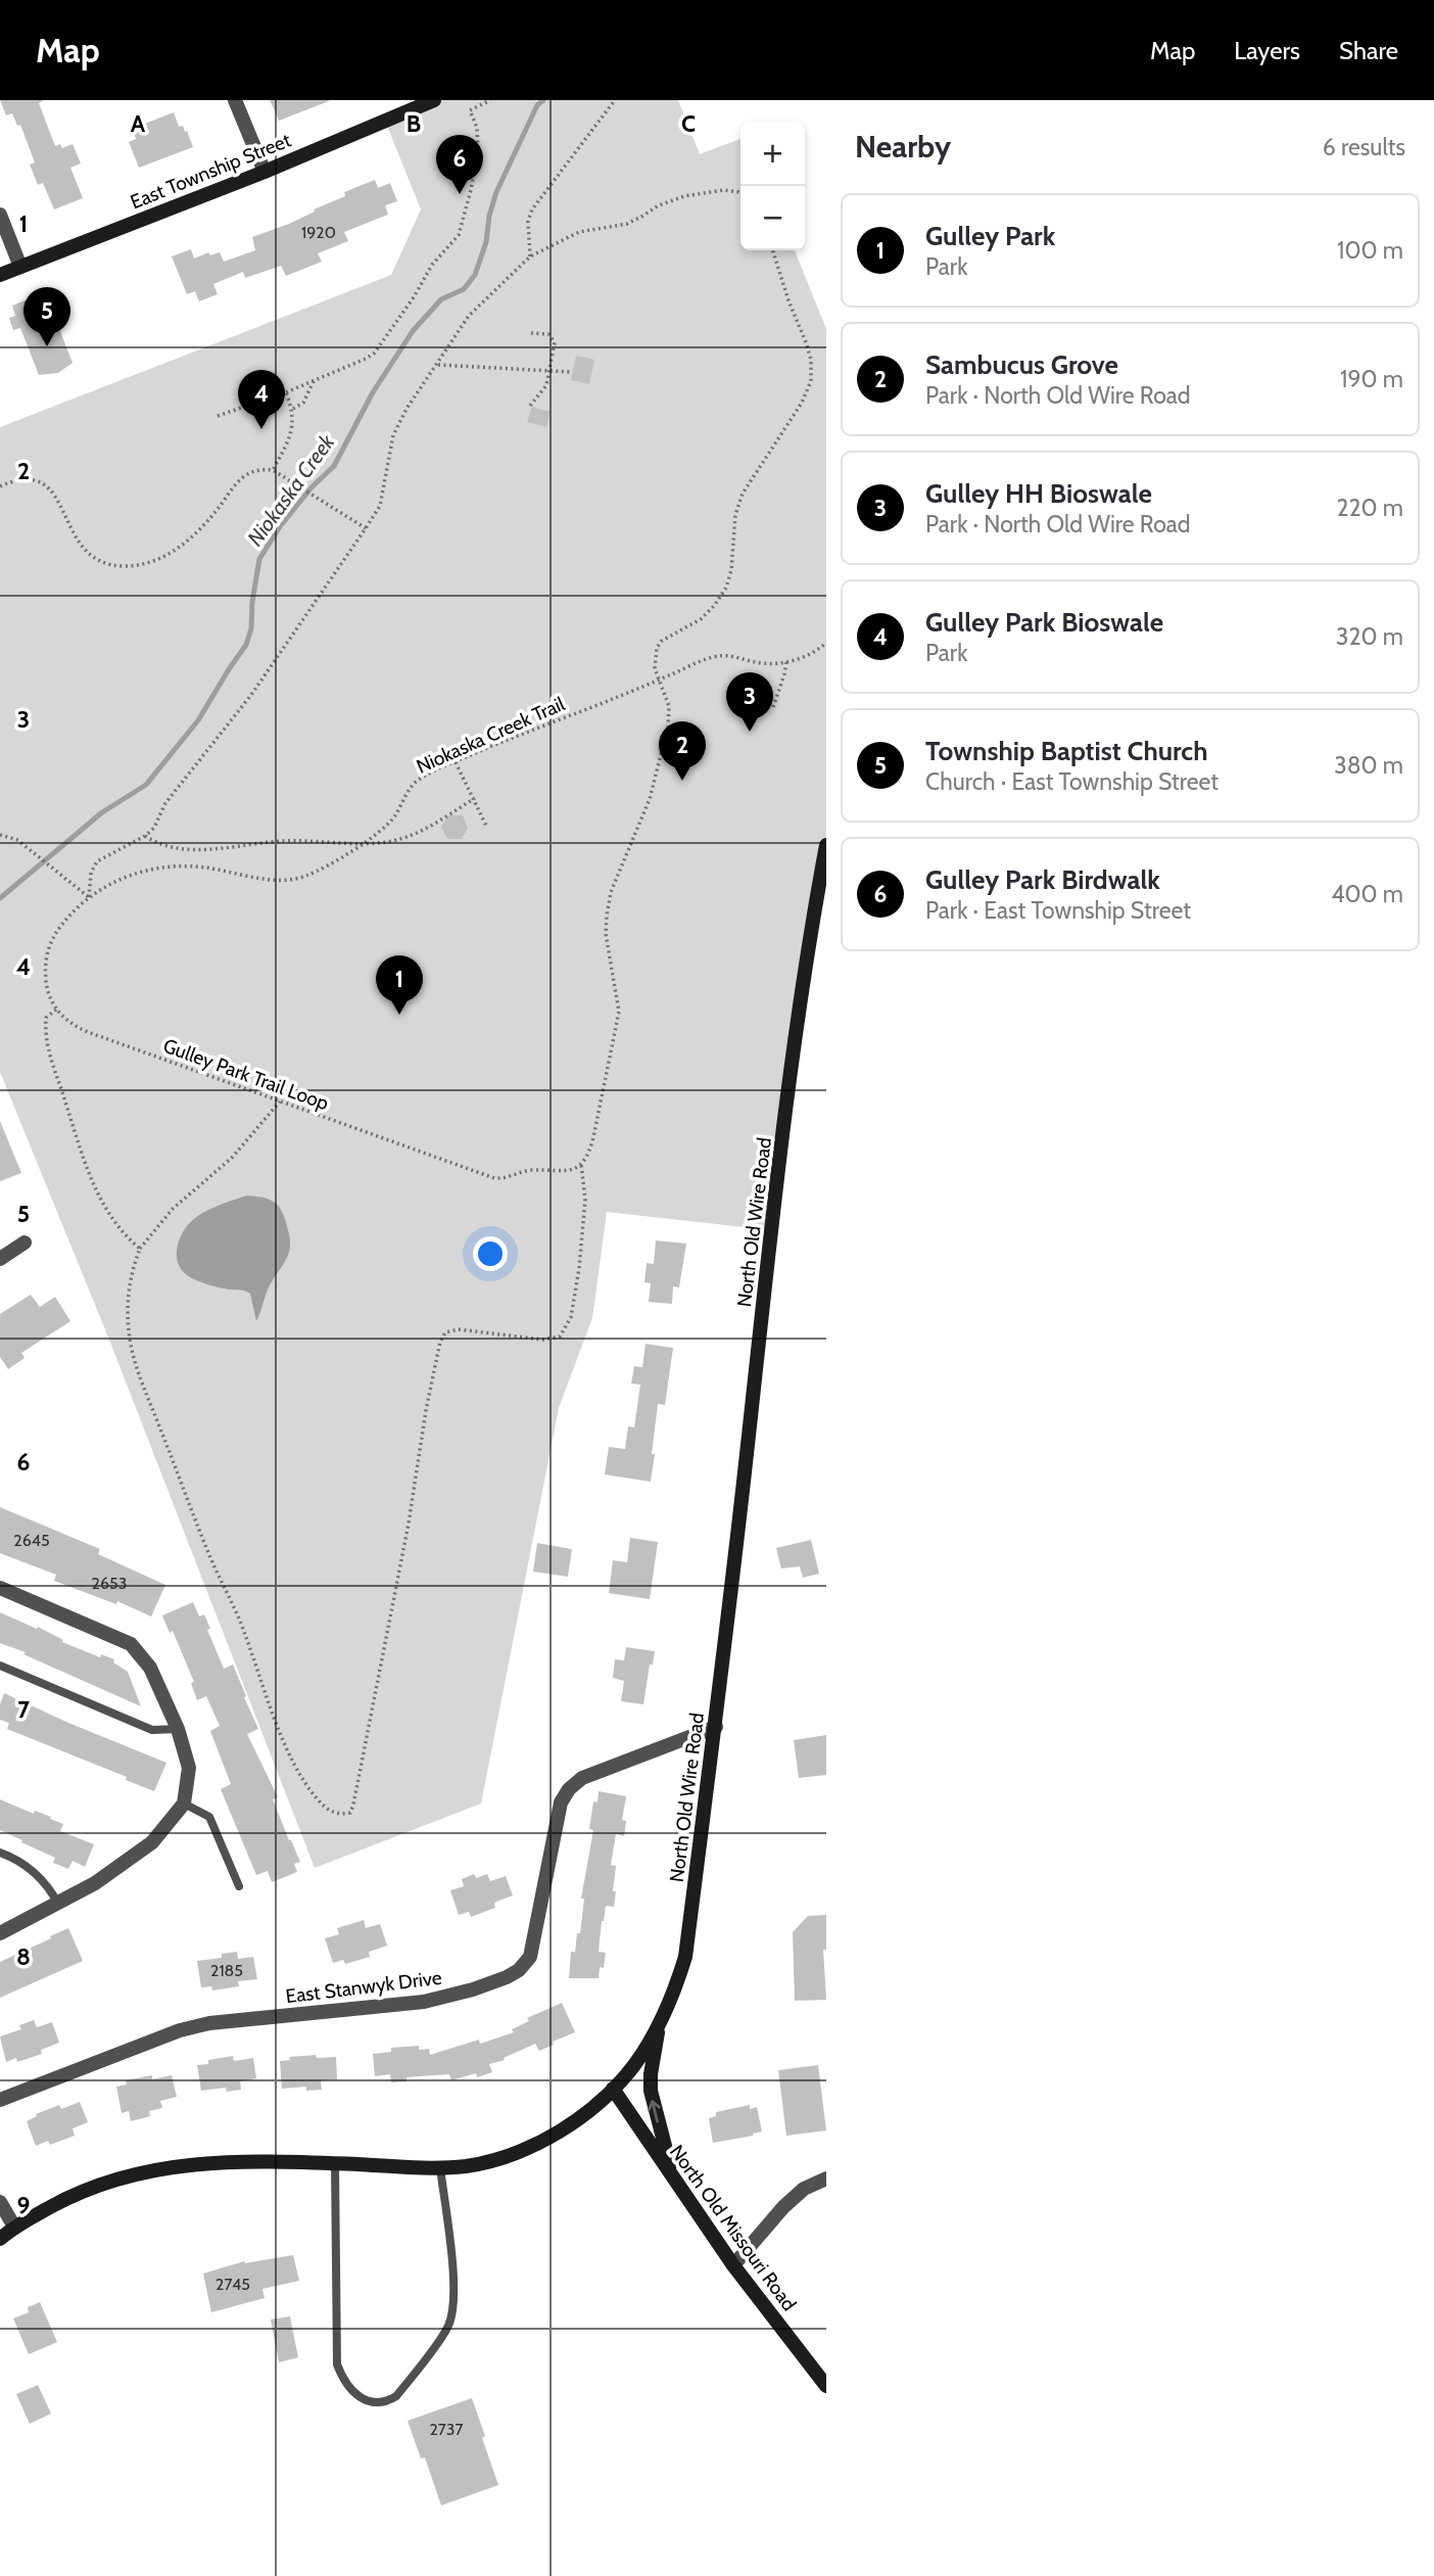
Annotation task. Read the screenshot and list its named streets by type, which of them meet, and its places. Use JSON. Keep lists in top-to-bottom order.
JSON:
{
  "streets": {
    "street": [
      "East Township Street",
      "North Old Wire Road",
      "East Stanwyk Drive",
      "North Old Missouri Road"
    ],
    "path": ["Niokaska Creek Trail", "Gulley Park Trail Loop"]
  },
  "crossings": [
    ["North Old Wire Road", "East Stanwyk Drive"],
    ["North Old Wire Road", "North Old Missouri Road"]
  ],
  "water": ["Niokaska Creek"],
  "house_numbers": [
    "1920",
    "2645",
    "2653",
    "2185",
    "2745",
    "2737"
  ],
  "page": {
    "header": "Map",
    "nav": ["Map", "Layers", "Share"],
    "heading": ["Nearby", "6 results"],
    "map_buttons": ["+", "−"],
    "pins": [
      "6",
      "5",
      "4",
      "3",
      "2",
      "1"
    ],
    "list": [
      {
        "mark": "1",
        "name": "Gulley Park",
        "note": "Park",
        "value": "100 m"
      },
      {
        "mark": "2",
        "name": "Sambucus Grove",
        "note": "Park · North Old Wire Road",
        "value": "190 m"
      },
      {
        "mark": "3",
        "name": "Gulley HH Bioswale",
        "note": "Park · North Old Wire Road",
        "value": "220 m"
      },
      {
        "mark": "4",
        "name": "Gulley Park Bioswale",
        "note": "Park",
        "value": "320 m"
      },
      {
        "mark": "5",
        "name": "Township Baptist Church",
        "note": "Church · East Township Street",
        "value": "380 m"
      },
      {
        "mark": "6",
        "name": "Gulley Park Birdwalk",
        "note": "Park · East Township Street",
        "value": "400 m"
      }
    ]
  },
  "grid": {
    "columns": ["A", "B", "C"],
    "rows": [
      "1",
      "2",
      "3",
      "4",
      "5",
      "6",
      "7",
      "8",
      "9"
    ]
  }
}
